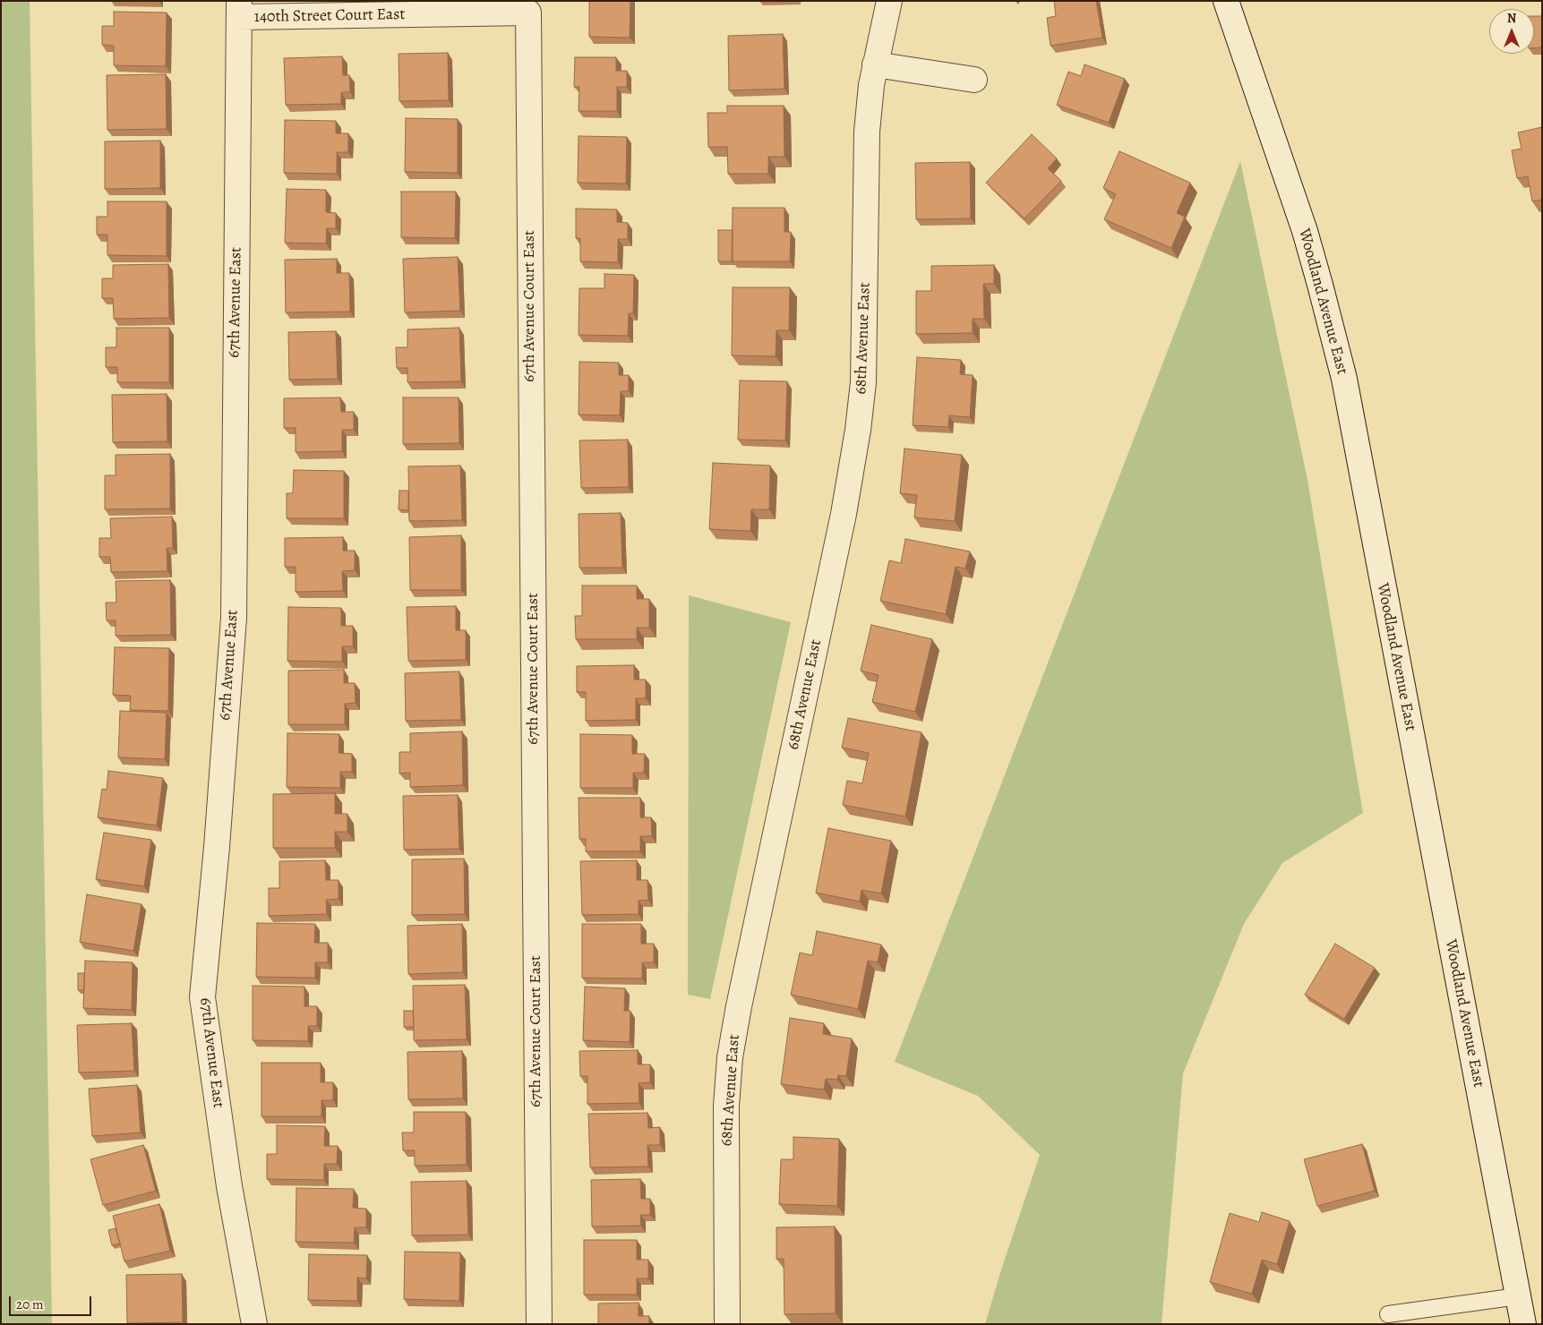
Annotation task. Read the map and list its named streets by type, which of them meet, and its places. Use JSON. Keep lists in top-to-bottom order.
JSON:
{
  "streets": {
    "street": [
      "140th Street Court East",
      "Woodland Avenue East",
      "67th Avenue East",
      "67th Avenue Court East",
      "68th Avenue East"
    ]
  },
  "crossings": [
    ["140th Street Court East", "67th Avenue East"],
    ["140th Street Court East", "67th Avenue Court East"]
  ],
  "scale_bar": "20 m",
  "north": "top"
}
